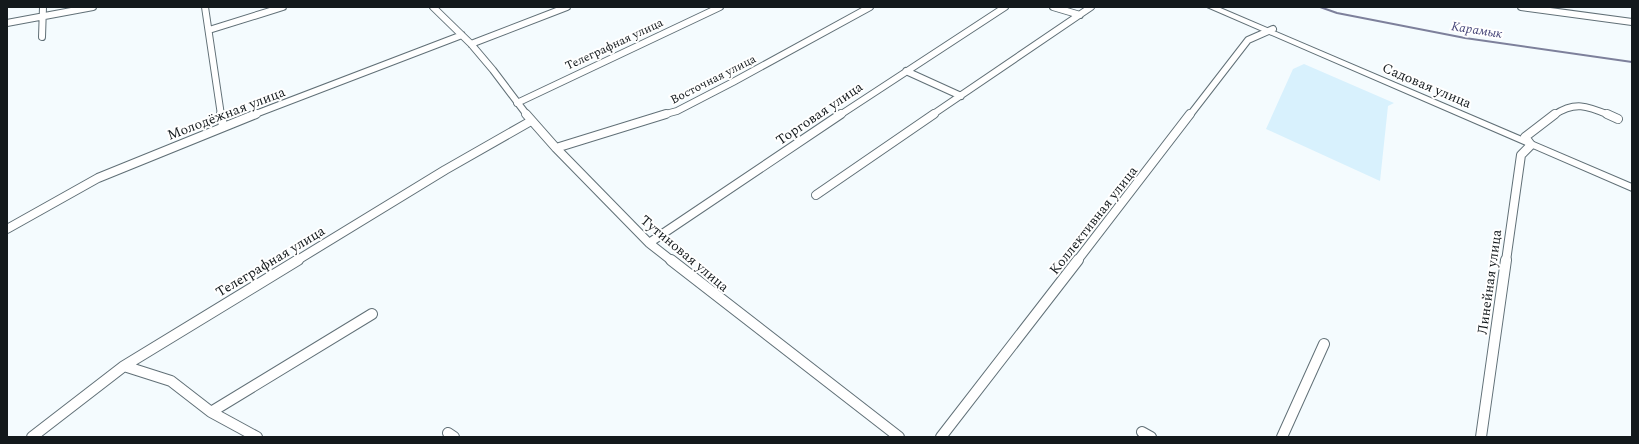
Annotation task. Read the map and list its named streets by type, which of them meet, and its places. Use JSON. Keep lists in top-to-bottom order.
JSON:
{
  "streets": {
    "street": [
      "Телеграфная улица",
      "Восточная улица",
      "Садовая улица",
      "Молодёжная улица",
      "Торговая улица",
      "Коллективная улица",
      "Тутиновая улица",
      "Линейная улица"
    ]
  },
  "crossings": [
    ["Телеграфная улица", "Тутиновая улица"],
    ["Восточная улица", "Тутиновая улица"],
    ["Садовая улица", "Коллективная улица"],
    ["Садовая улица", "Линейная улица"],
    ["Молодёжная улица", "Тутиновая улица"],
    ["Торговая улица", "Тутиновая улица"]
  ],
  "water": ["Карамык"]
}
